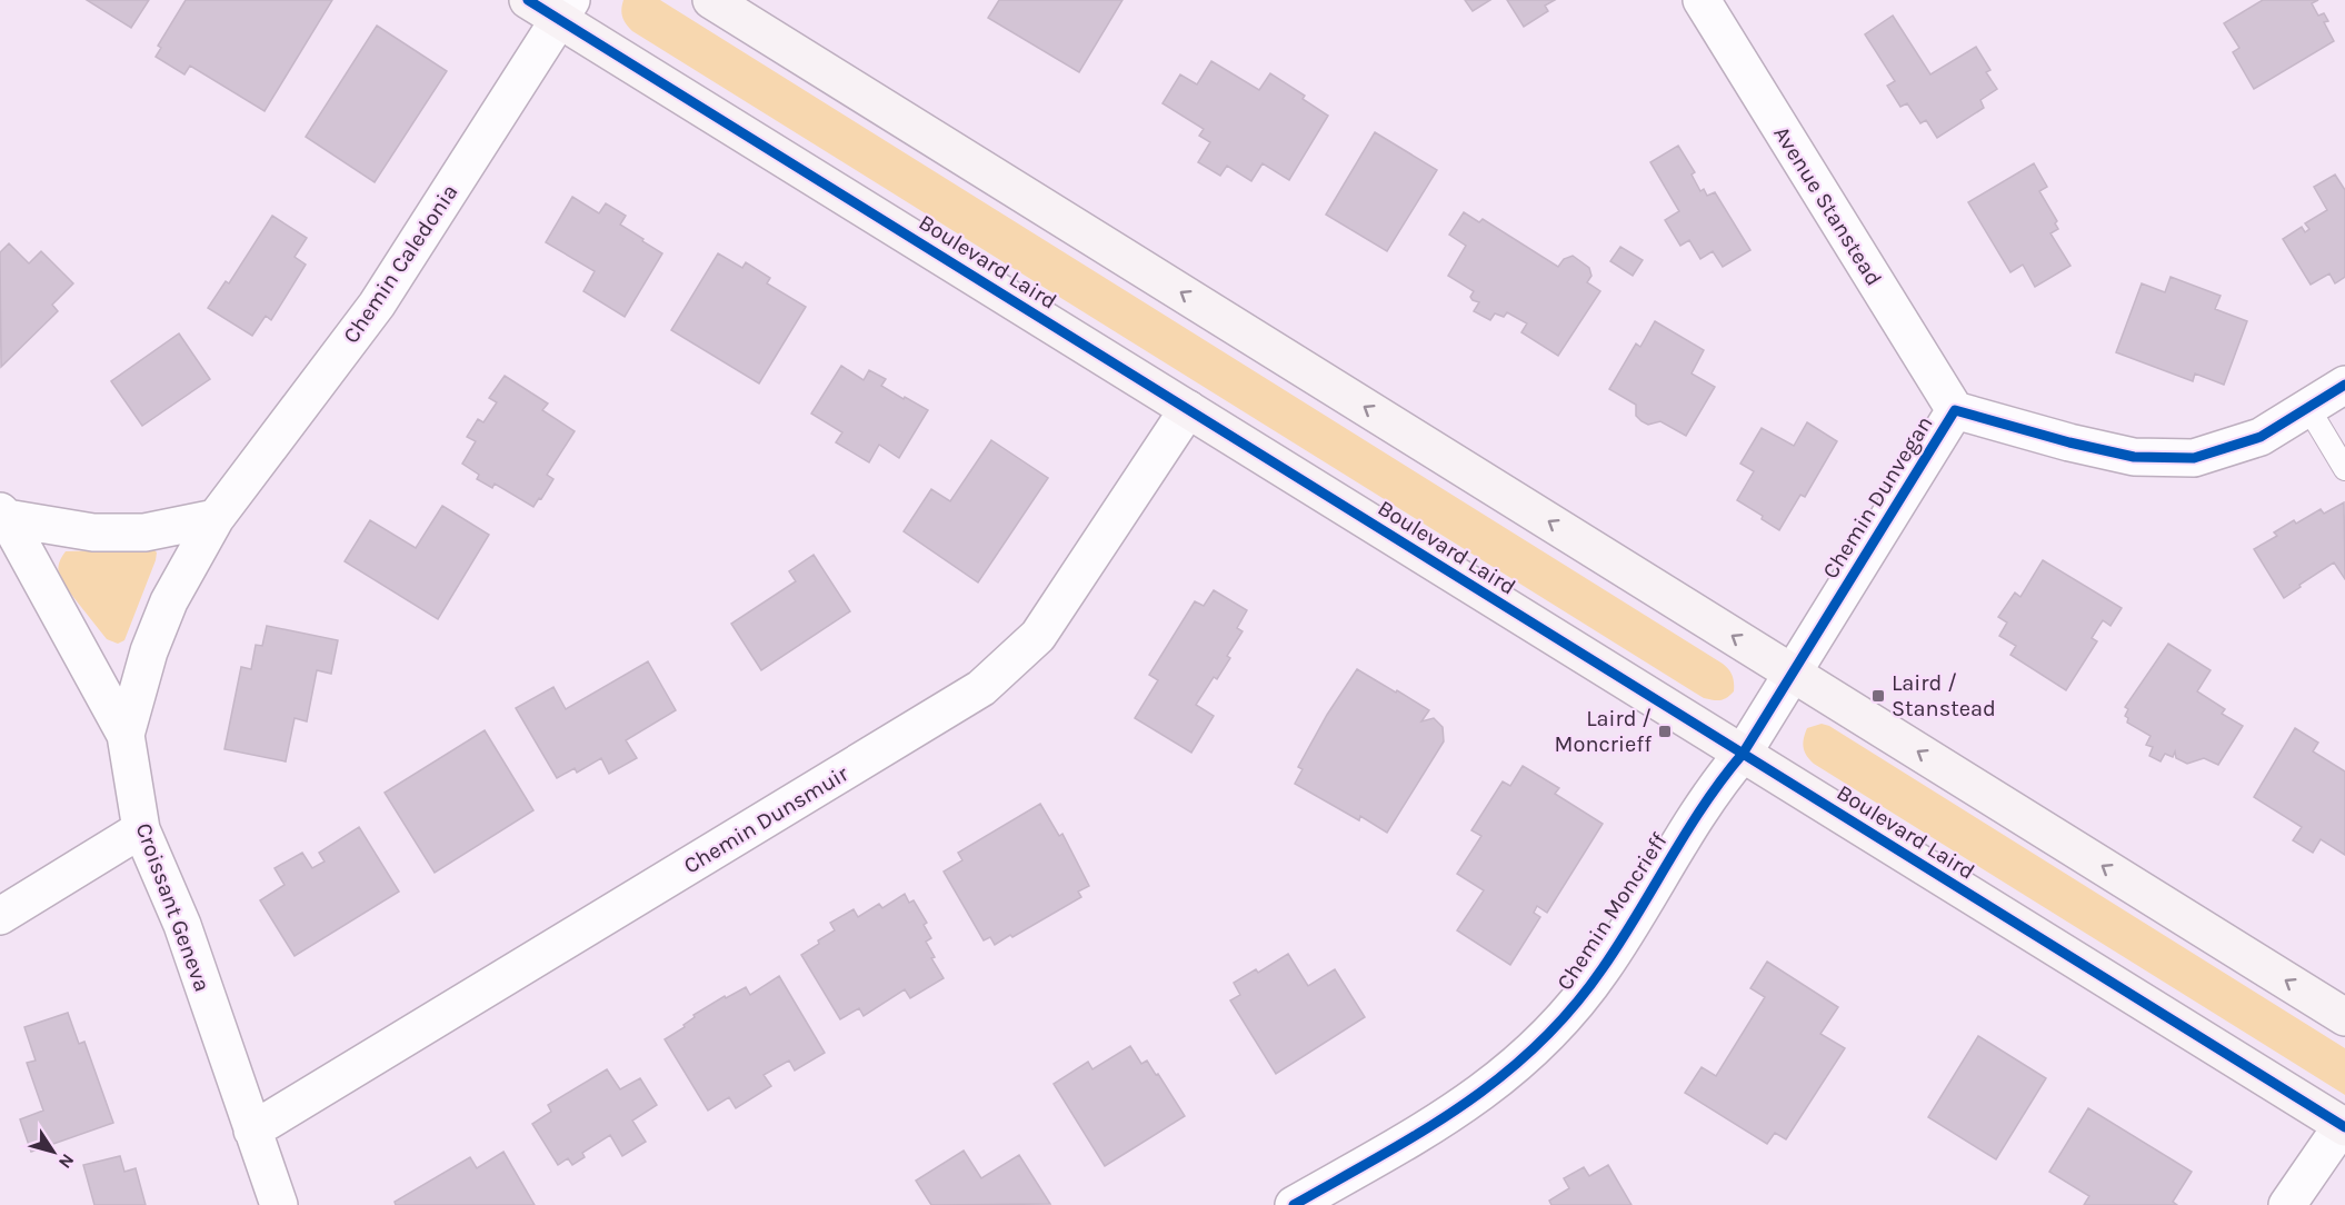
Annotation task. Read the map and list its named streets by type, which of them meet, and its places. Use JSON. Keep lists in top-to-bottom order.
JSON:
{
  "streets": {
    "street": [
      "Avenue Stanstead",
      "Boulevard Laird",
      "Chemin Caledonia",
      "Chemin Dunvegan",
      "Chemin Dunsmuir",
      "Croissant Geneva",
      "Chemin Moncrieff"
    ]
  },
  "crossings": [
    ["Avenue Stanstead", "Chemin Dunvegan"],
    ["Boulevard Laird", "Chemin Caledonia"],
    ["Boulevard Laird", "Chemin Dunvegan"],
    ["Boulevard Laird", "Chemin Dunsmuir"],
    ["Boulevard Laird", "Chemin Moncrieff"],
    ["Chemin Caledonia", "Croissant Geneva"],
    ["Chemin Dunvegan", "Chemin Moncrieff"],
    ["Chemin Dunsmuir", "Croissant Geneva"]
  ],
  "places": {
    "transit": ["Laird / Stanstead", "Laird / Moncrieff"]
  },
  "north": "bottom right"
}
